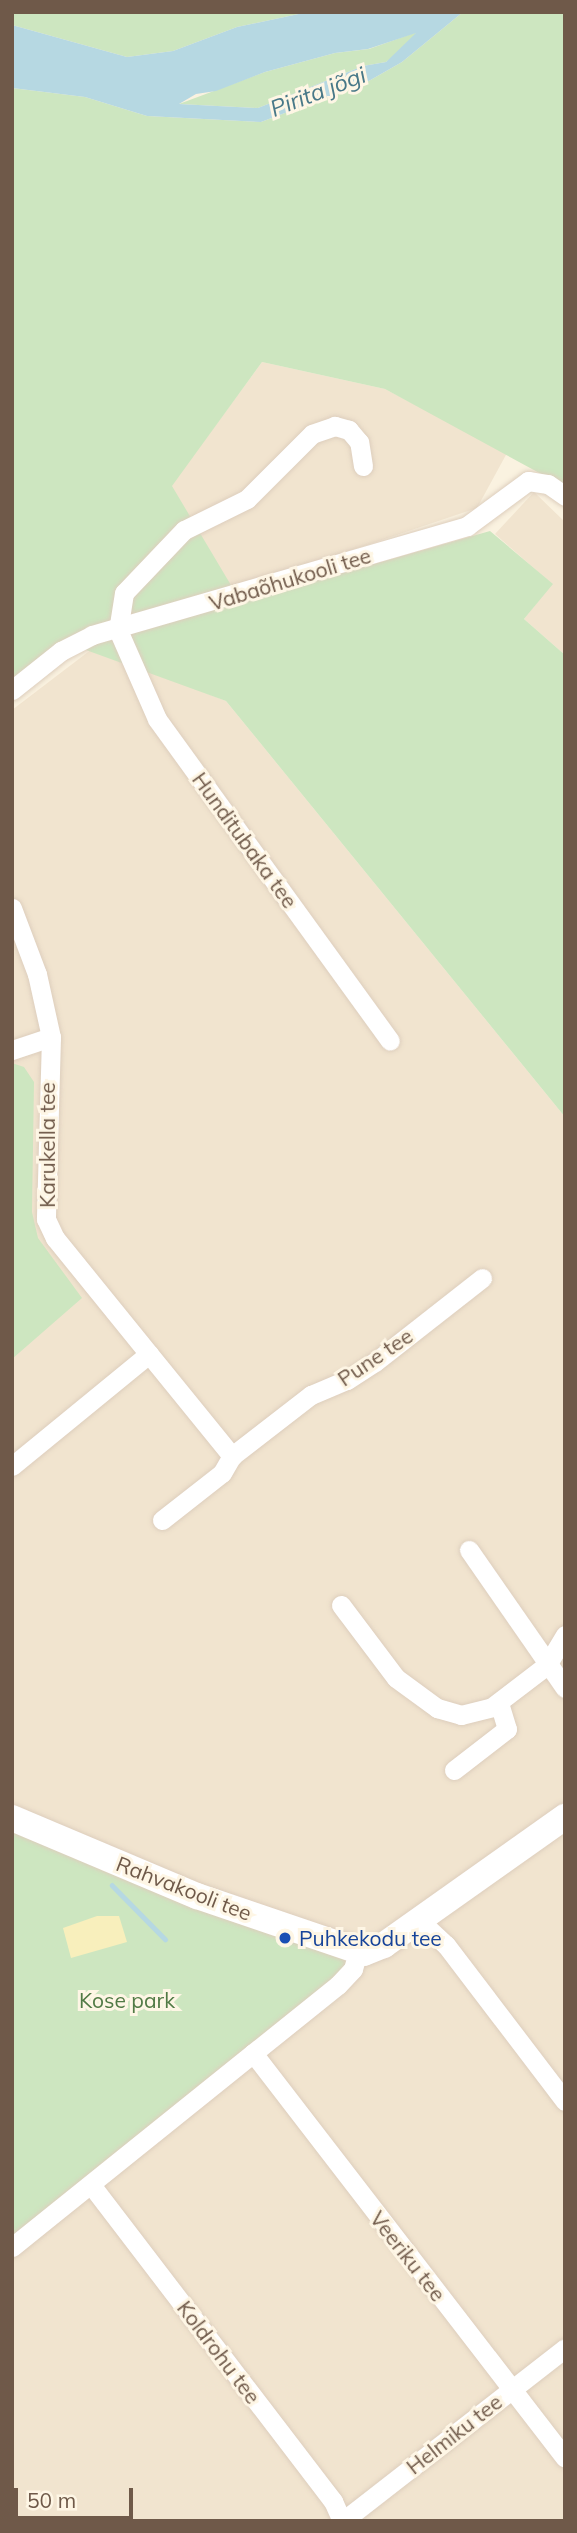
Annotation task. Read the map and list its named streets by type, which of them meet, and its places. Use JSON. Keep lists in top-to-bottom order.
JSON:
{
  "streets": {
    "street": [
      "Vabaõhukooli tee",
      "Hunditubaka tee",
      "Karukella tee",
      "Pune tee",
      "Rahvakooli tee",
      "Veeriku tee",
      "Koldrohu tee",
      "Helmiku tee"
    ]
  },
  "crossings": [
    ["Vabaõhukooli tee", "Hunditubaka tee"],
    ["Veeriku tee", "Helmiku tee"],
    ["Koldrohu tee", "Helmiku tee"]
  ],
  "water": ["Pirita jõgi"],
  "parks": ["Kose park"],
  "places": ["Puhkekodu tee"],
  "scale_bar": "50 m"
}
